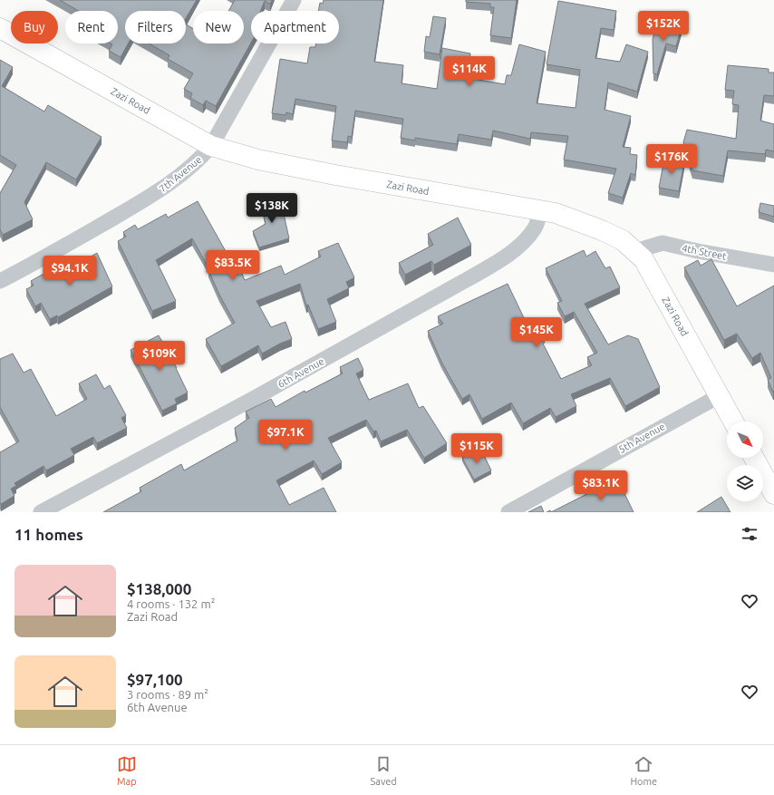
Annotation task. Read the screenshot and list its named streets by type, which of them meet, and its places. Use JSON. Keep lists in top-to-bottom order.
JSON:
{
  "streets": {
    "street": [
      "Zazi Road",
      "7th Avenue",
      "4th Street",
      "6th Avenue",
      "5th Avenue"
    ]
  },
  "crossings": [
    ["Zazi Road", "7th Avenue"],
    ["Zazi Road", "4th Street"],
    ["Zazi Road", "6th Avenue"],
    ["Zazi Road", "5th Avenue"]
  ],
  "north": "bottom right",
  "page": {
    "price": [
      "$152K",
      "$114K",
      "$176K",
      "$138K",
      "$83.5K",
      "$94.1K",
      "$145K",
      "$109K",
      "$97.1K",
      "$115K",
      "$83.1K"
    ],
    "chip": [
      "Buy",
      "Rent",
      "Filters",
      "New",
      "Apartment"
    ],
    "heading": "11 homes",
    "list": [
      {
        "name": "$138,000",
        "note": "4 rooms · 132 m² · Zazi Road"
      },
      {
        "name": "$97,100",
        "note": "3 rooms · 89 m² · 6th Avenue"
      }
    ],
    "tabs": ["Map", "Saved", "Home"]
  }
}
